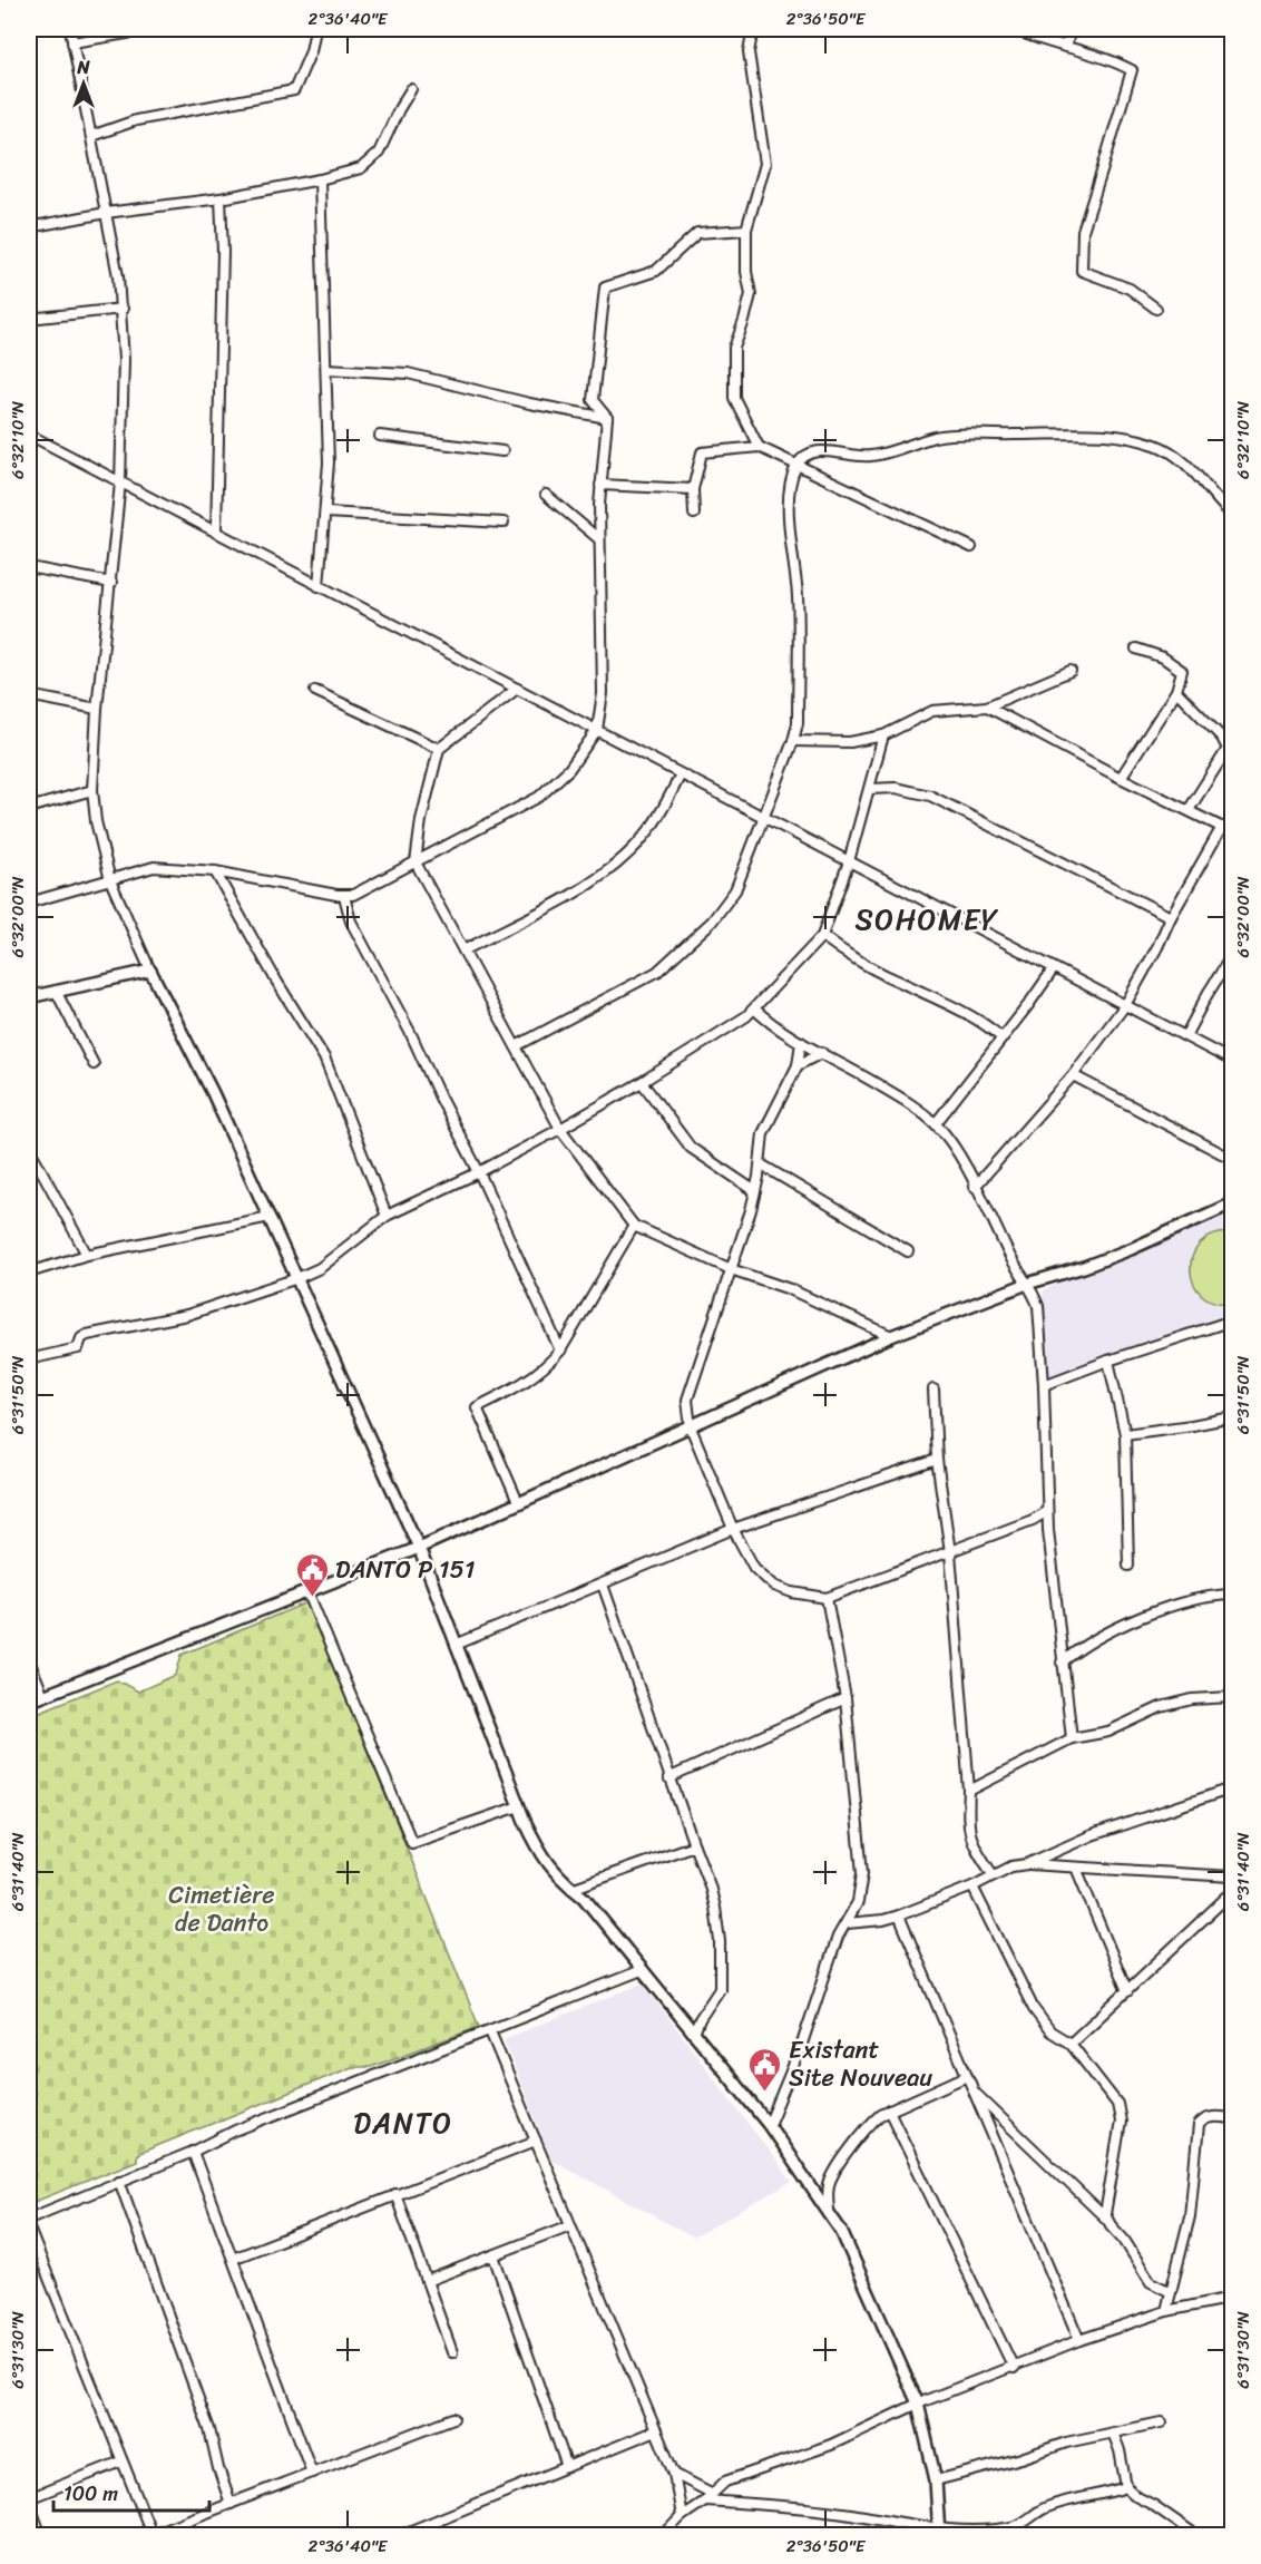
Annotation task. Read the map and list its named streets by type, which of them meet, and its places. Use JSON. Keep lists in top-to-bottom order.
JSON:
{
  "districts": ["SOHOMEY", "DANTO"],
  "parks": ["Cimetière de Danto"],
  "places": {
    "public building": ["DANTO P 151", "Existant Site Nouveau"]
  },
  "scale_bar": "100 m",
  "north": "top",
  "coordinates": [
    "2°36'40\"E",
    "2°36'50\"E",
    "6°32'10\"N",
    "6°32'00\"N",
    "6°31'50\"N",
    "6°31'40\"N",
    "6°31'30\"N"
  ]
}
